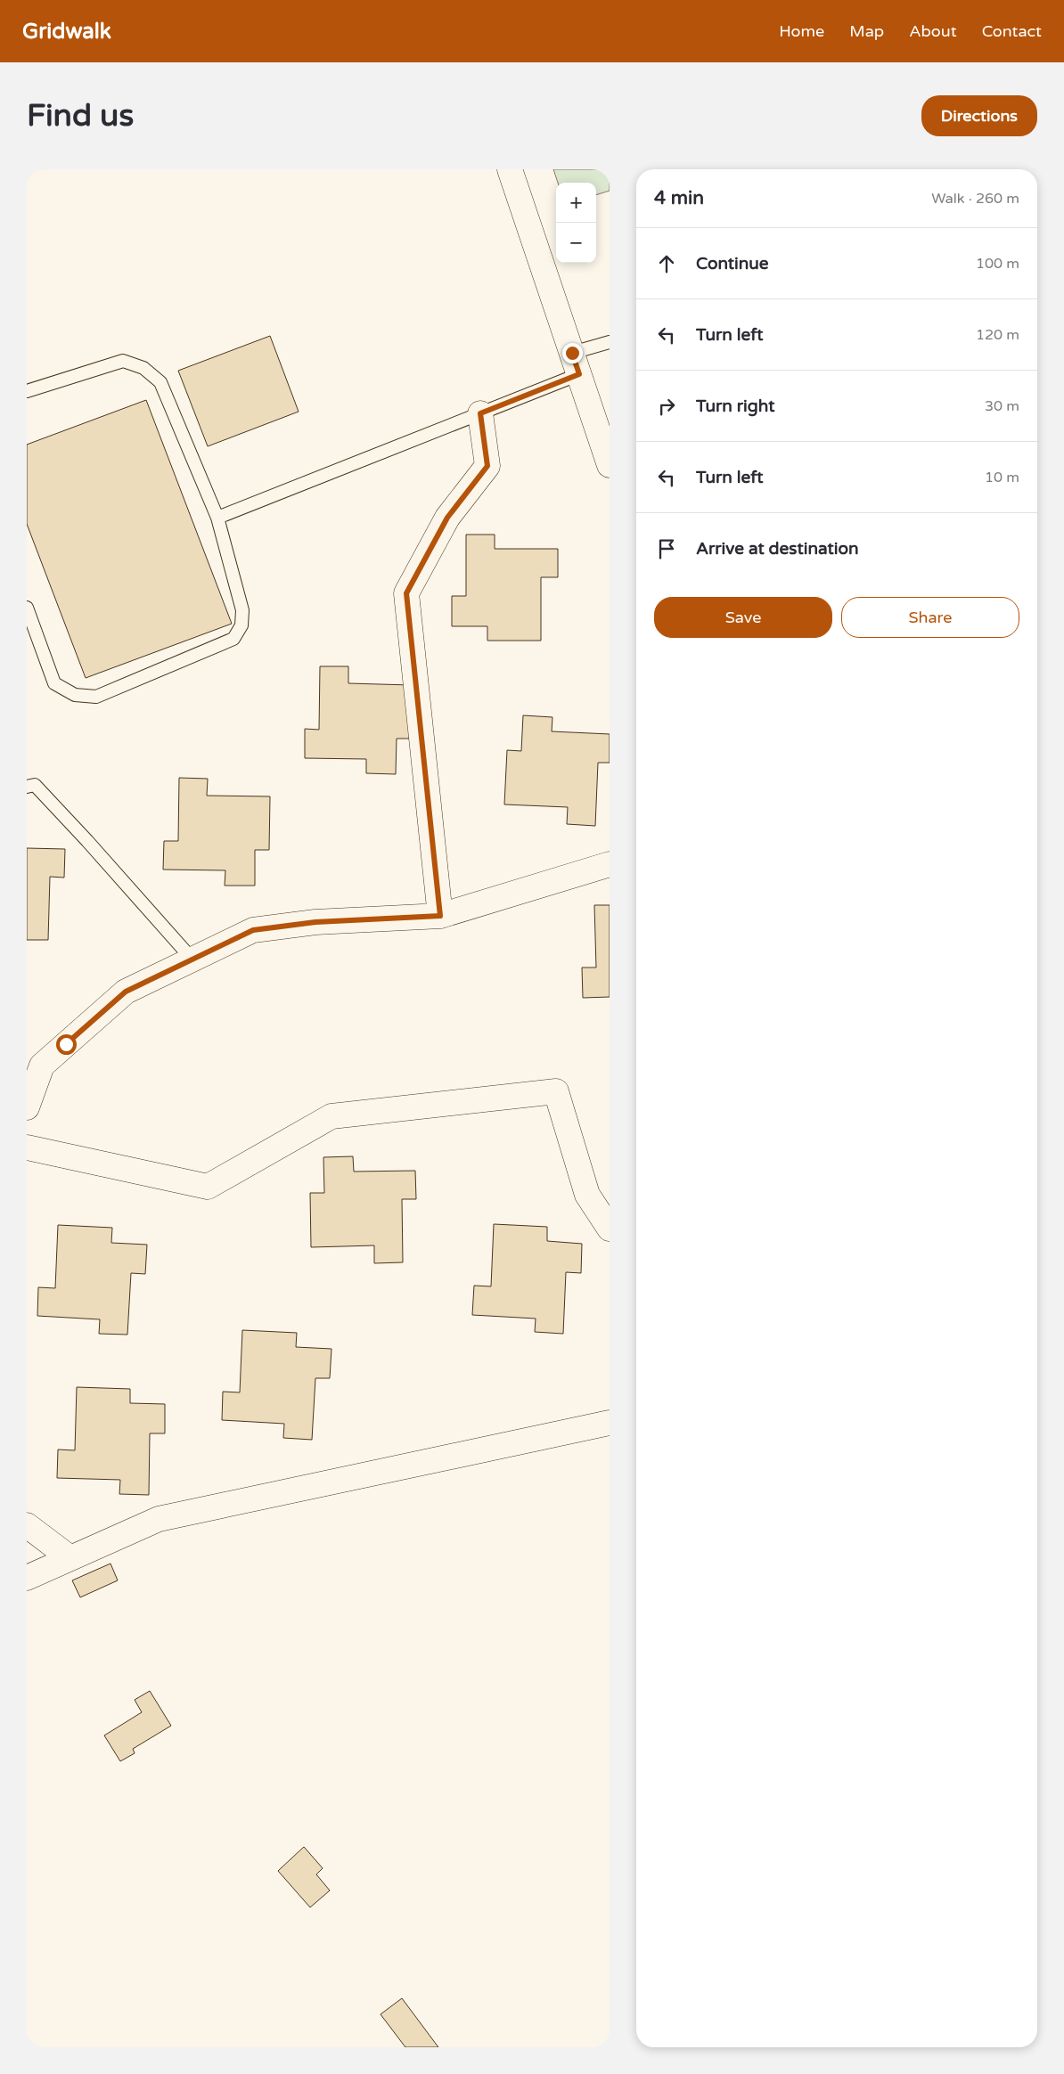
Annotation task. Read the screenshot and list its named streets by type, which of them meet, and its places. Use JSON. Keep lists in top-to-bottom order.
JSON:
{
  "page": {
    "header": "Gridwalk",
    "nav": [
      "Home",
      "Map",
      "About",
      "Contact"
    ],
    "buttons": [
      "Directions",
      ["Save", "Share"]
    ],
    "title": "Find us",
    "heading": ["4 min", "Walk · 260 m"],
    "map_buttons": ["+", "−"],
    "list": [
      ["Continue", "100 m"],
      ["Turn left", "120 m"],
      ["Turn right", "30 m"],
      ["Turn left", "10 m"],
      "Arrive at destination"
    ]
  }
}
